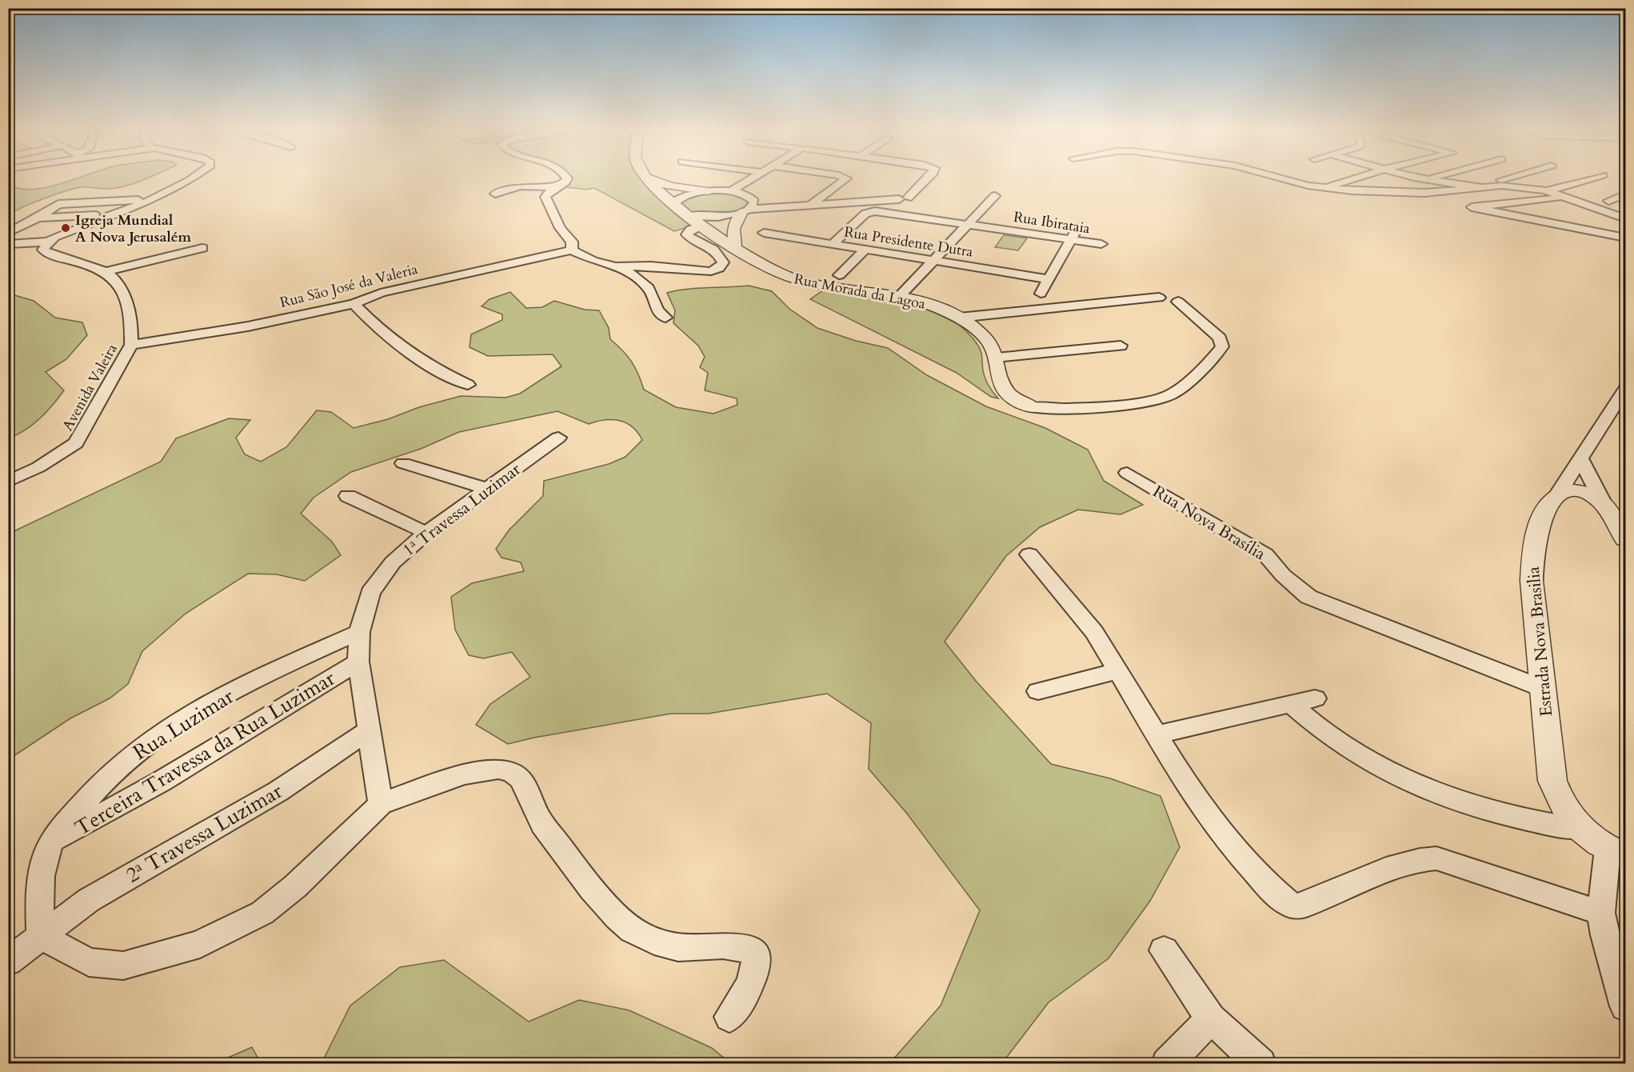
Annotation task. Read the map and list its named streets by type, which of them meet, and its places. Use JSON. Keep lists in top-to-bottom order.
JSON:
{
  "streets": {
    "street": [
      "Rua Ibirataia",
      "Rua Presidente Dutra",
      "Rua São José da Valeria",
      "Rua Morada da Lagoa",
      "Avenida Valeira",
      "1ª Travessa Luzimar",
      "Rua Nova Brasília",
      "Estrada Nova Brasilia",
      "Rua Luzimar",
      "Terceira Travessa da Rua Luzimar",
      "2ª Travessa Luzimar"
    ]
  },
  "crossings": [
    ["Rua Ibirataia", "Rua Presidente Dutra"],
    ["Rua Presidente Dutra", "Rua Morada da Lagoa"],
    ["Rua São José da Valeria", "Avenida Valeira"],
    ["1ª Travessa Luzimar", "Rua Luzimar"],
    ["1ª Travessa Luzimar", "Terceira Travessa da Rua Luzimar"],
    ["1ª Travessa Luzimar", "2ª Travessa Luzimar"],
    ["Rua Nova Brasília", "Estrada Nova Brasilia"],
    ["Rua Luzimar", "Terceira Travessa da Rua Luzimar"],
    ["Rua Luzimar", "2ª Travessa Luzimar"]
  ],
  "places": ["Igreja Mundial A Nova Jerusalém"]
}
